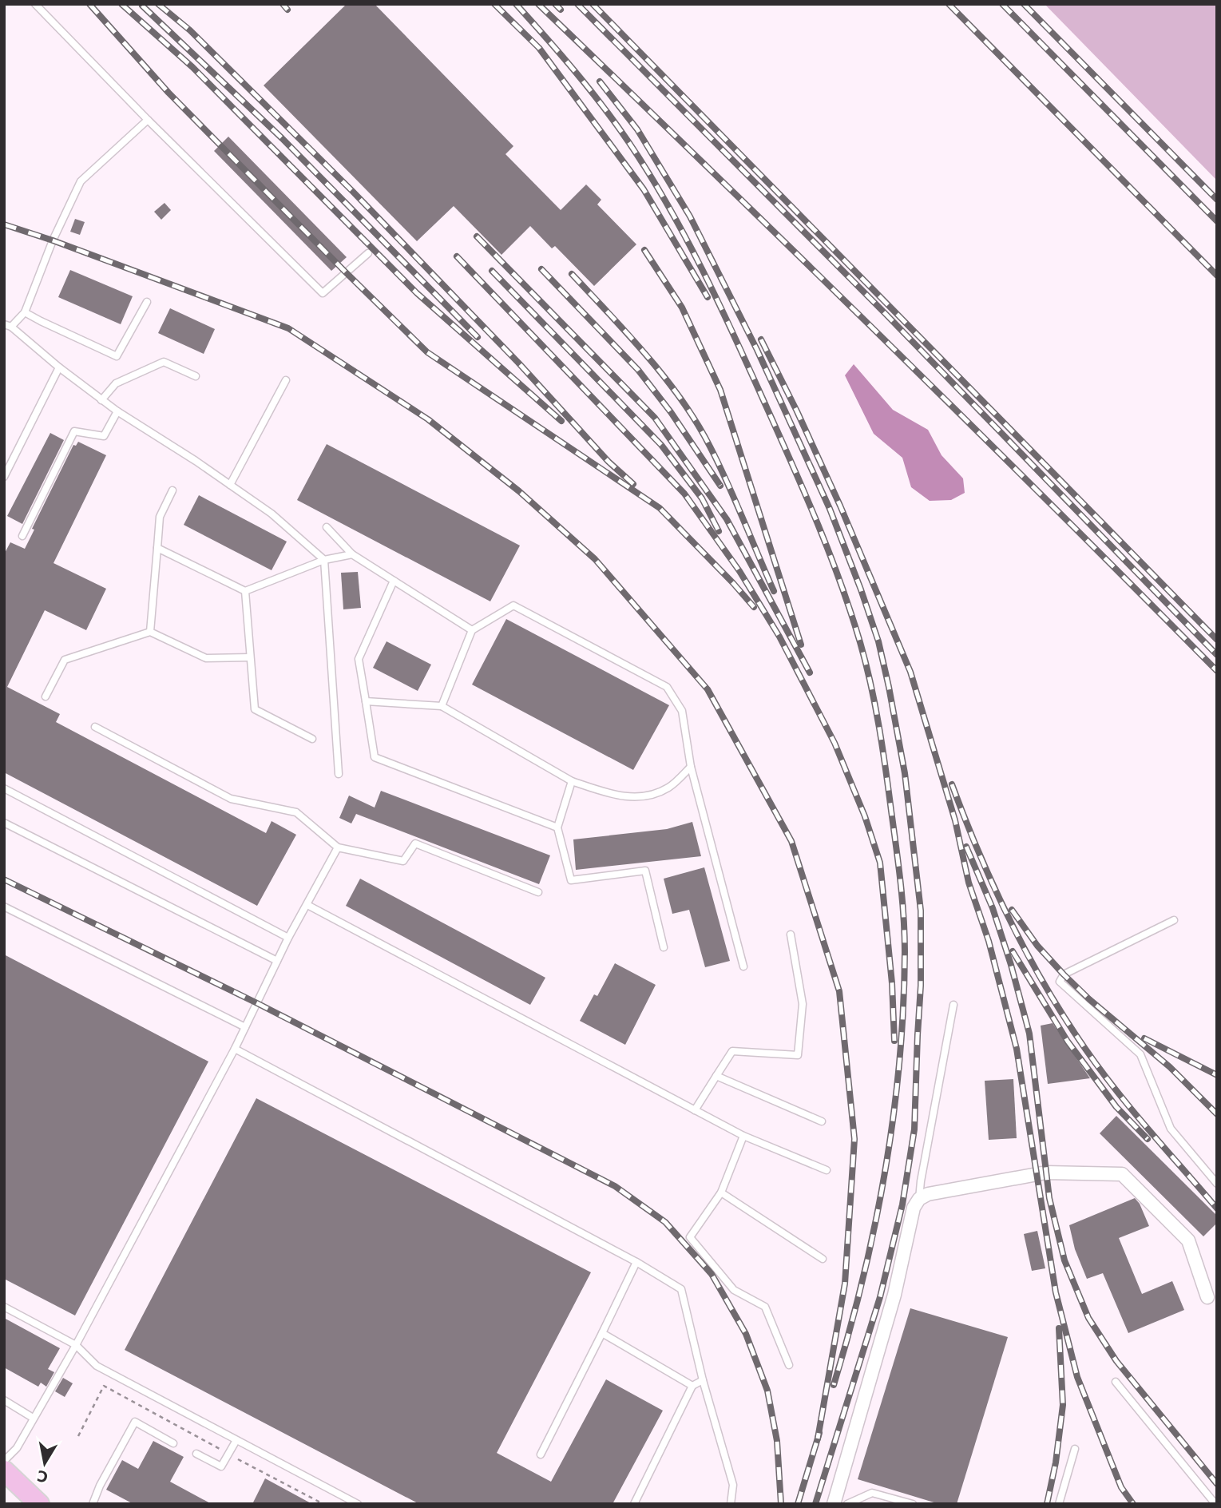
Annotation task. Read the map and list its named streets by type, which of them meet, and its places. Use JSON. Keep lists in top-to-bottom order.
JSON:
{
  "north": "bottom"
}
